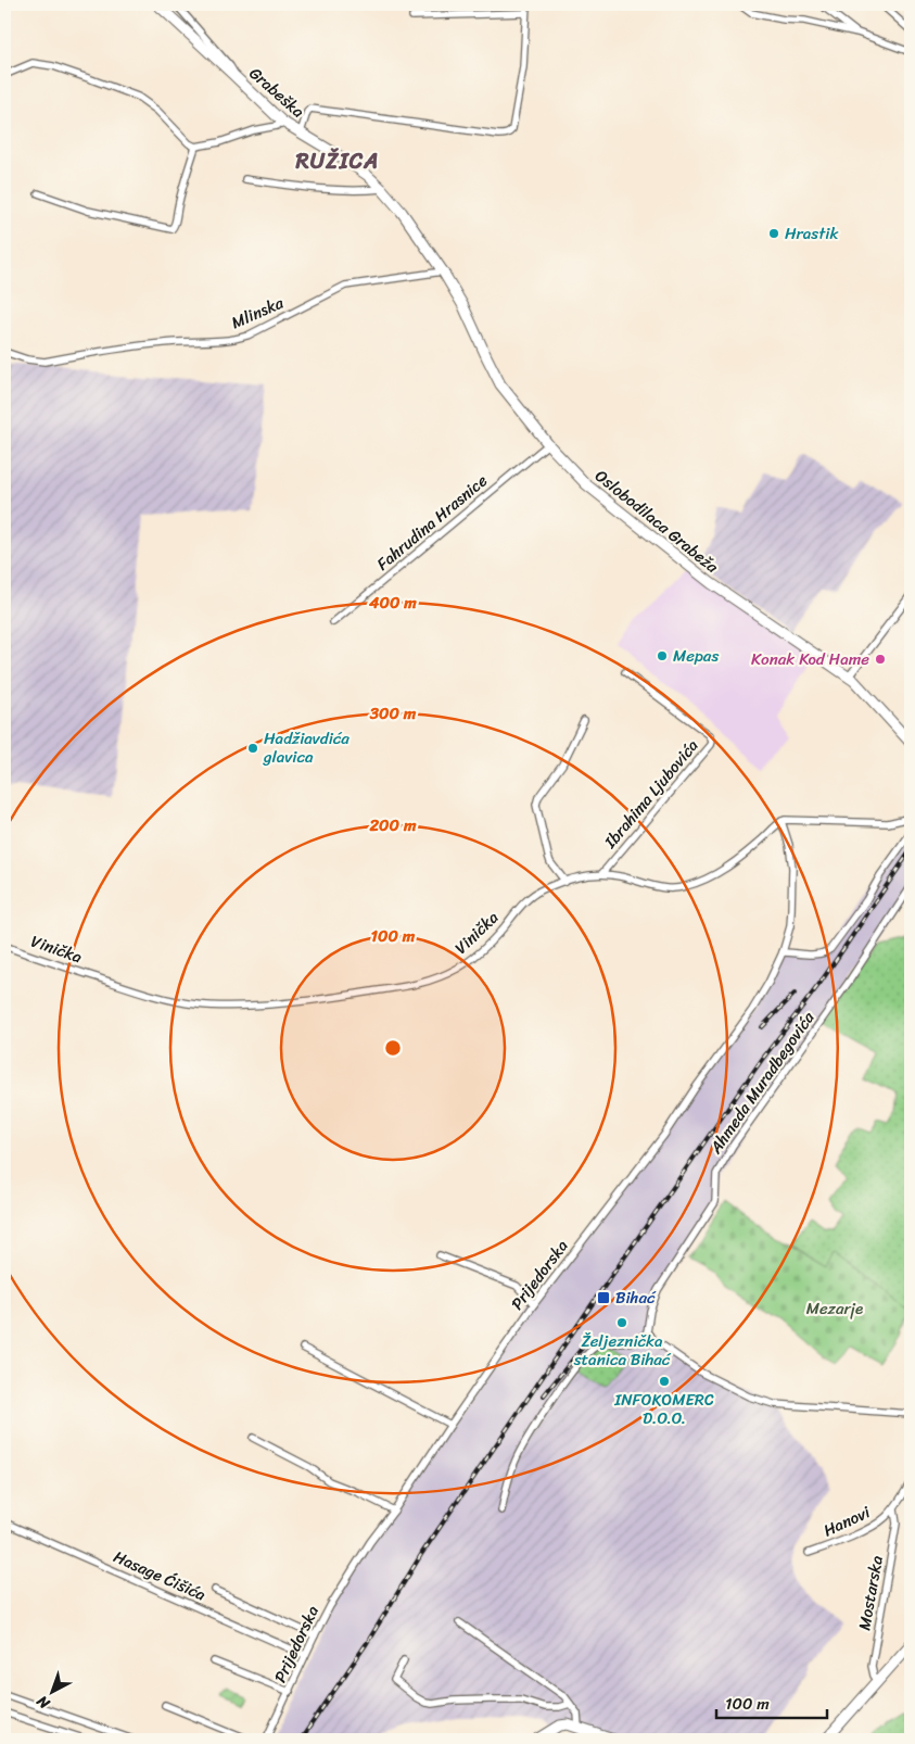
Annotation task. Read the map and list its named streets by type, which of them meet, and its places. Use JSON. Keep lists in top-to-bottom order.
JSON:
{
  "streets": {
    "street": [
      "Grabeška",
      "Mlinska",
      "Oslobodilaca Grabeža",
      "Fahrudina Hrasnice",
      "Ibrahima Ljubovića",
      "Vinička",
      "Ahmeda Muradbegovića",
      "Prijedorska",
      "Hanovi",
      "Hasage Ćišića",
      "Mostarska"
    ]
  },
  "crossings": [
    ["Grabeška", "Mlinska"],
    ["Grabeška", "Oslobodilaca Grabeža"],
    ["Mlinska", "Oslobodilaca Grabeža"],
    ["Oslobodilaca Grabeža", "Fahrudina Hrasnice"],
    ["Ibrahima Ljubovića", "Vinička"],
    ["Vinička", "Prijedorska"],
    ["Prijedorska", "Hasage Ćišića"],
    ["Hanovi", "Mostarska"]
  ],
  "districts": ["RUŽICA"],
  "parks": ["Mezarje"],
  "places": {
    "other": [
      "Hrastik",
      "Mepas",
      "Konak Kod Hame",
      "Hadžiavdića glavica",
      "Željeznička stanica Bihać",
      "INFOKOMERC D.O.O."
    ],
    "transit": ["Bihać"]
  },
  "scale_bar": "100 m",
  "north": "bottom left",
  "rings": [
    "400 m",
    "300 m",
    "200 m",
    "100 m"
  ]
}
